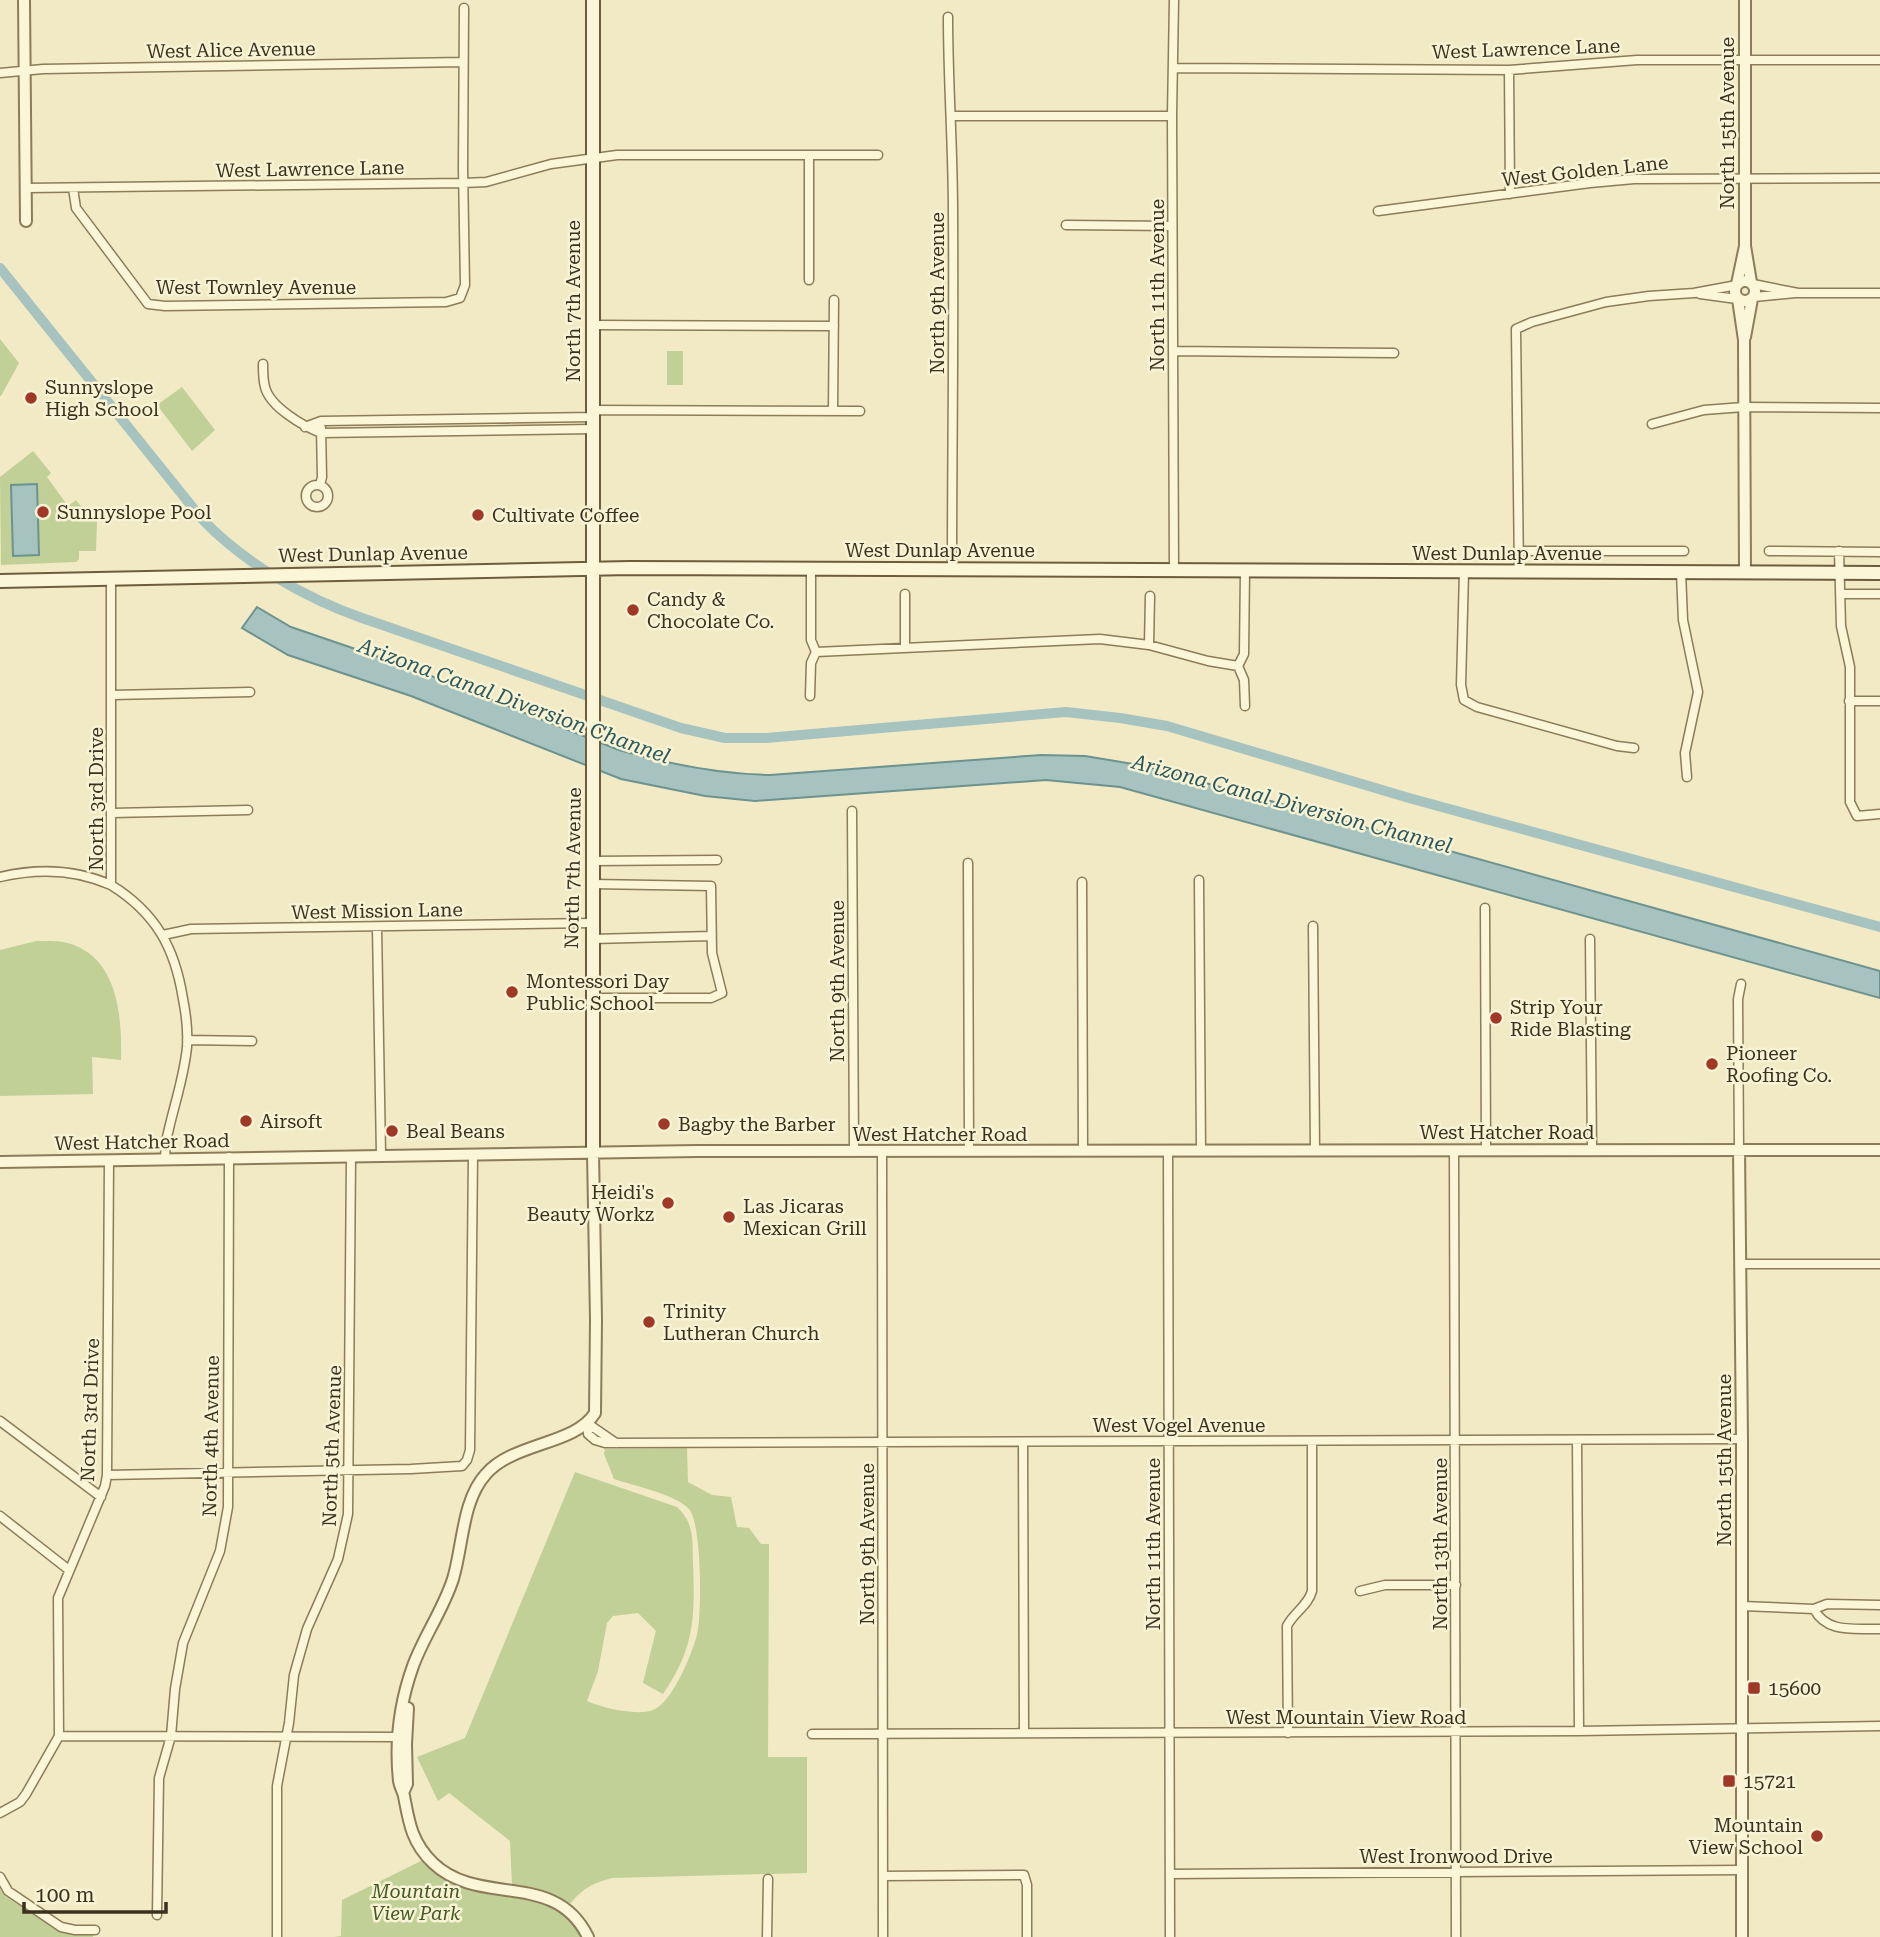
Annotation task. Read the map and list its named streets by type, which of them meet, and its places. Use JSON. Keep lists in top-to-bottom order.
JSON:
{
  "streets": {
    "main road": ["North 7th Avenue", "West Dunlap Avenue"],
    "street": [
      "West Lawrence Lane",
      "West Alice Avenue",
      "North 15th Avenue",
      "West Golden Lane",
      "North 11th Avenue",
      "West Townley Avenue",
      "North 9th Avenue",
      "North 3rd Drive",
      "West Mission Lane",
      "West Hatcher Road",
      "West Vogel Avenue",
      "North 4th Avenue",
      "North 5th Avenue",
      "North 13th Avenue",
      "West Mountain View Road",
      "West Ironwood Drive"
    ]
  },
  "crossings": [
    ["West Lawrence Lane", "North 15th Avenue"],
    ["West Lawrence Lane", "North 11th Avenue"],
    ["West Lawrence Lane", "West Townley Avenue"],
    ["West Lawrence Lane", "North 7th Avenue"],
    ["North 15th Avenue", "West Golden Lane"],
    ["North 15th Avenue", "West Dunlap Avenue"],
    ["North 15th Avenue", "West Hatcher Road"],
    ["North 15th Avenue", "West Vogel Avenue"],
    ["North 15th Avenue", "West Mountain View Road"],
    ["North 15th Avenue", "West Ironwood Drive"],
    ["North 11th Avenue", "West Dunlap Avenue"],
    ["North 11th Avenue", "West Hatcher Road"],
    ["North 11th Avenue", "West Vogel Avenue"],
    ["North 11th Avenue", "West Mountain View Road"],
    ["North 11th Avenue", "West Ironwood Drive"],
    ["North 9th Avenue", "West Dunlap Avenue"],
    ["North 9th Avenue", "West Hatcher Road"],
    ["North 9th Avenue", "West Vogel Avenue"],
    ["North 9th Avenue", "West Mountain View Road"],
    ["North 7th Avenue", "West Dunlap Avenue"],
    ["North 7th Avenue", "West Mission Lane"],
    ["North 7th Avenue", "West Hatcher Road"],
    ["North 7th Avenue", "West Vogel Avenue"],
    ["West Dunlap Avenue", "North 3rd Drive"],
    ["North 3rd Drive", "West Mission Lane"],
    ["North 3rd Drive", "West Hatcher Road"],
    ["West Hatcher Road", "North 4th Avenue"],
    ["West Hatcher Road", "North 5th Avenue"],
    ["West Hatcher Road", "North 13th Avenue"],
    ["West Vogel Avenue", "North 13th Avenue"],
    ["North 13th Avenue", "West Mountain View Road"],
    ["North 13th Avenue", "West Ironwood Drive"]
  ],
  "water": ["Arizona Canal Diversion Channel"],
  "parks": ["Mountain View Park"],
  "places": {
    "other": [
      "Sunnyslope High School",
      "Sunnyslope Pool",
      "Cultivate Coffee",
      "Candy & Chocolate Co.",
      "Montessori Day Public School",
      "Strip Your Ride Blasting",
      "Pioneer Roofing Co.",
      "Airsoft",
      "Bagby the Barber",
      "Beal Beans",
      "Heidi's Beauty Workz",
      "Las Jicaras Mexican Grill",
      "Trinity Lutheran Church",
      "Mountain View School"
    ],
    "transit": ["15600", "15721"]
  },
  "scale_bar": "100 m"
}
